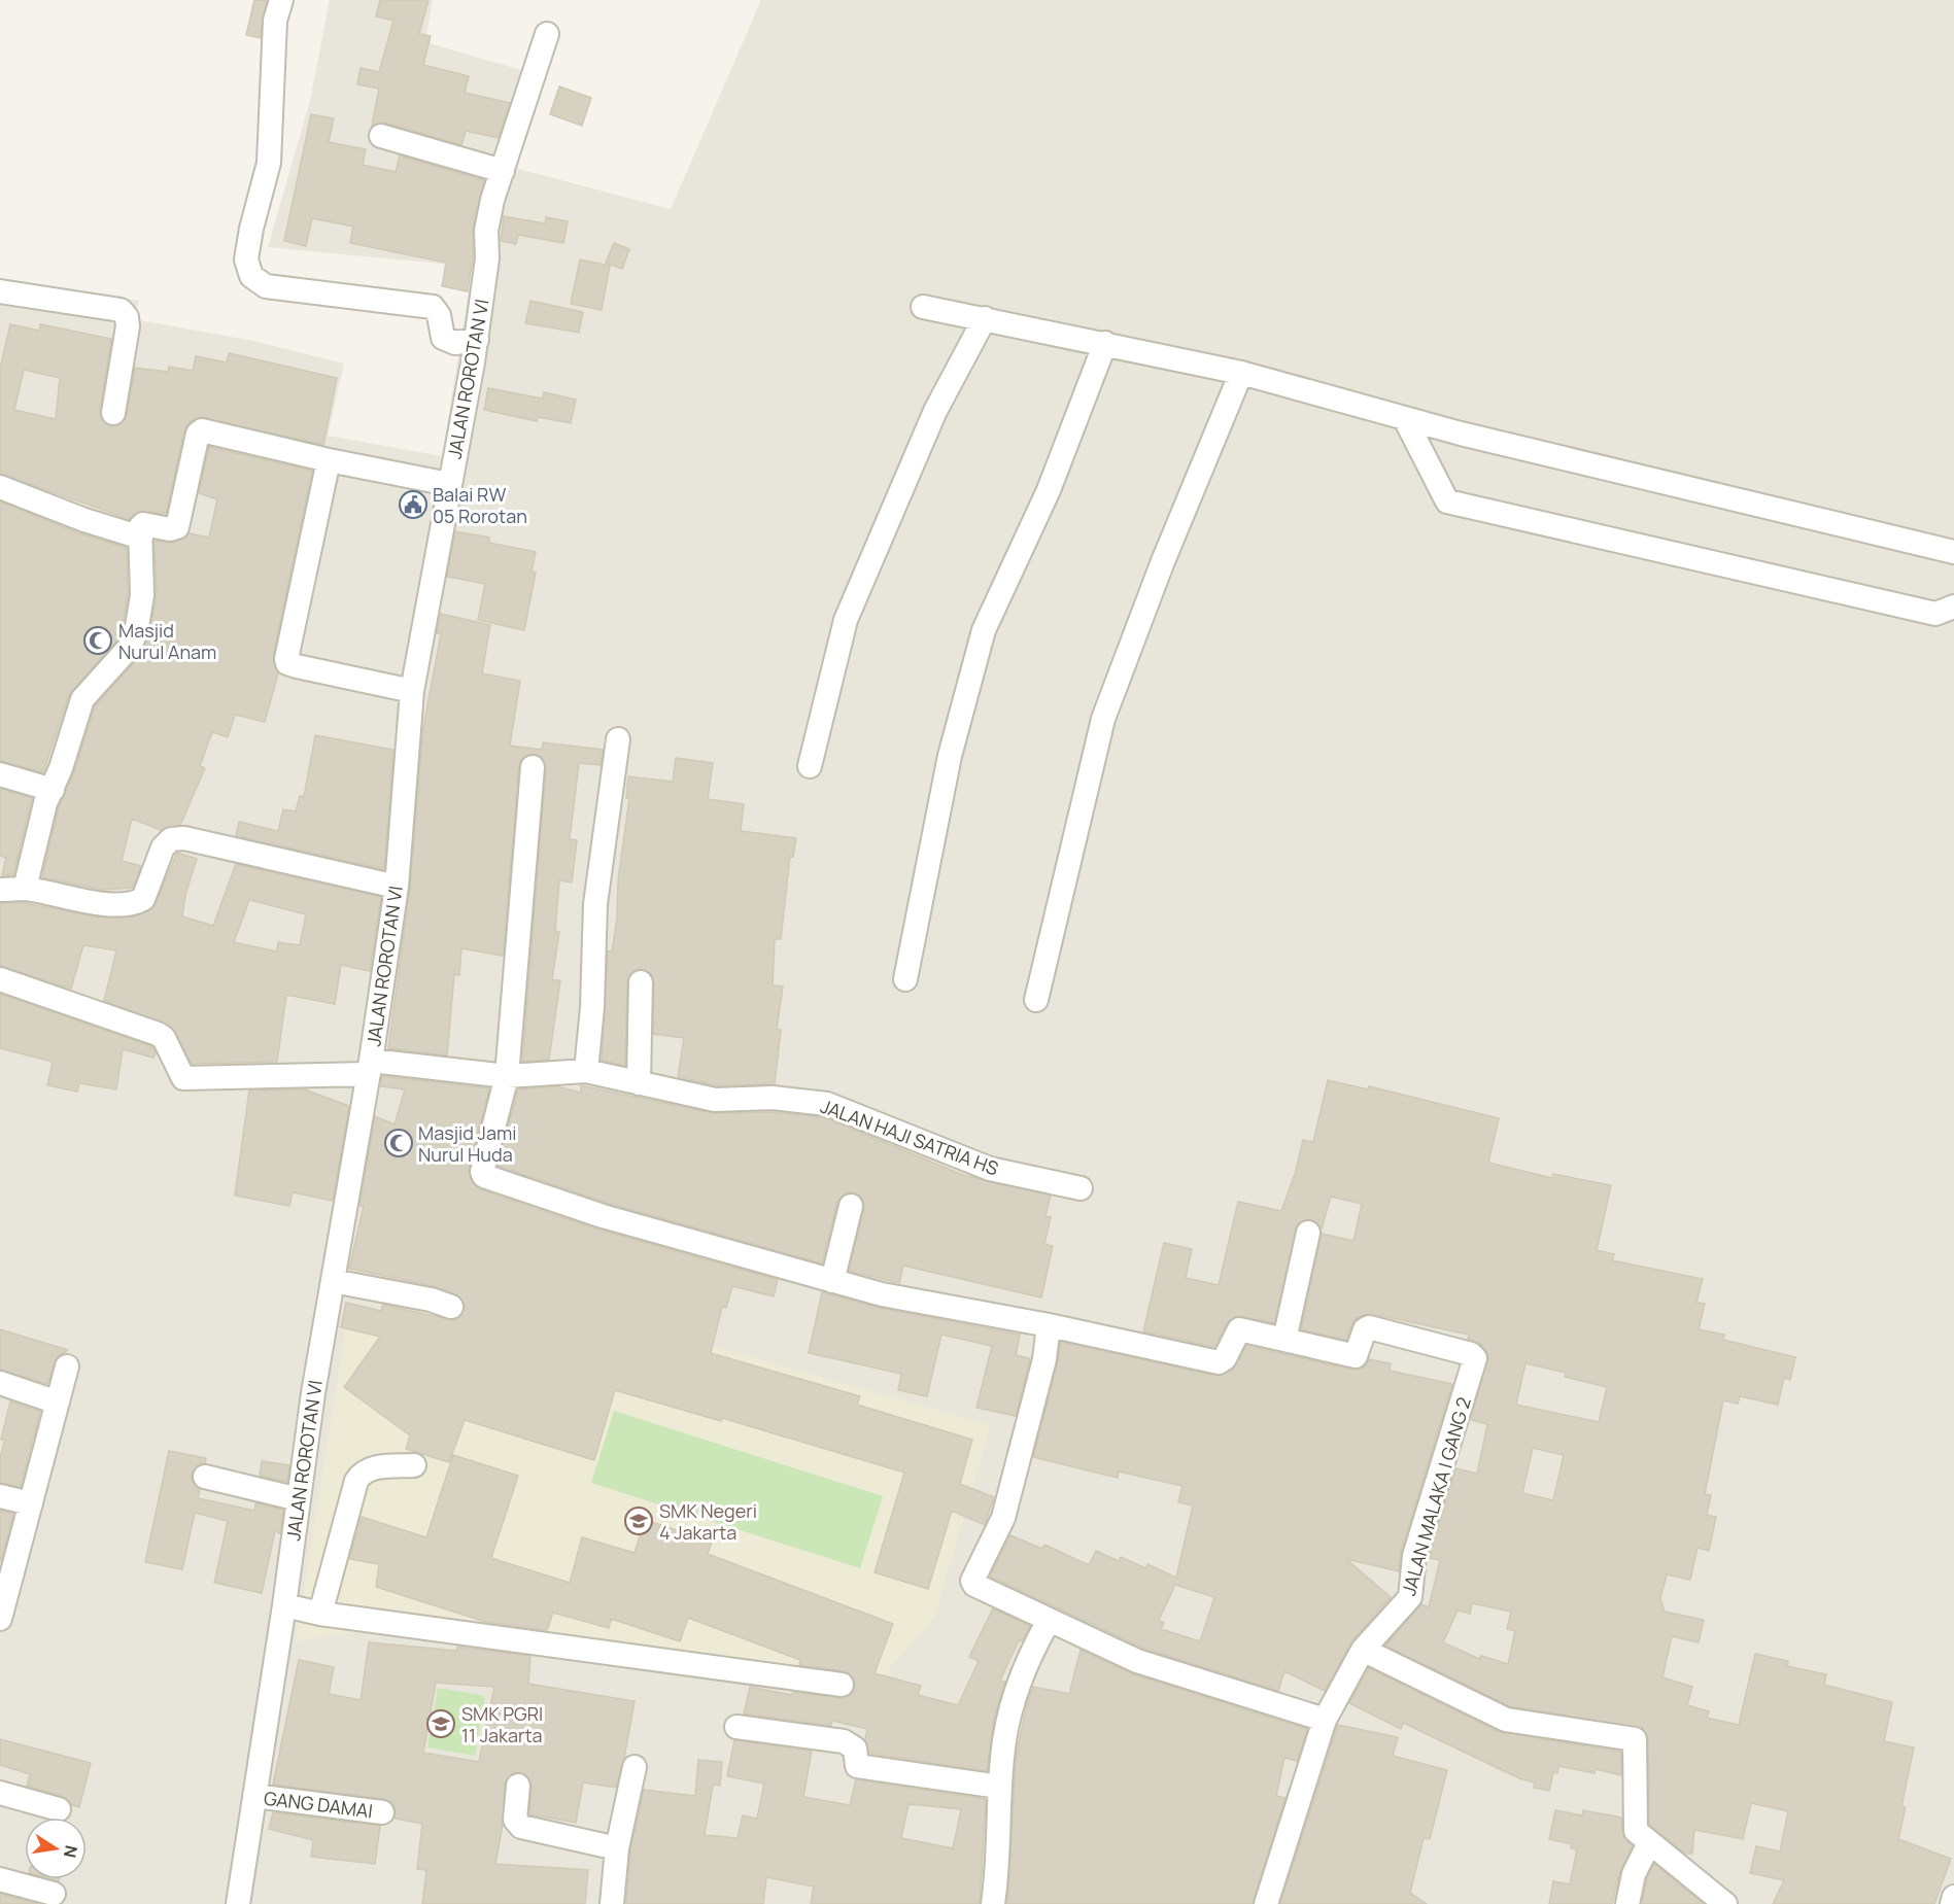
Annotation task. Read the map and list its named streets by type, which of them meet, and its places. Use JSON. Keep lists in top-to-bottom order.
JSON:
{
  "streets": {
    "street": [
      "JALAN ROROTAN VI",
      "JALAN HAJI SATRIA HS",
      "JALAN MALAKA I GANG 2",
      "GANG DAMAI"
    ]
  },
  "crossings": [
    ["JALAN ROROTAN VI", "JALAN HAJI SATRIA HS"],
    ["JALAN ROROTAN VI", "GANG DAMAI"]
  ],
  "places": {
    "public building": ["Balai RW 05 Rorotan"],
    "mosque": ["Masjid Nurul Anam", "Masjid Jami Nurul Huda"],
    "school or university": ["SMK Negeri 4 Jakarta", "SMK PGRI 11 Jakarta"]
  },
  "north": "right"
}
